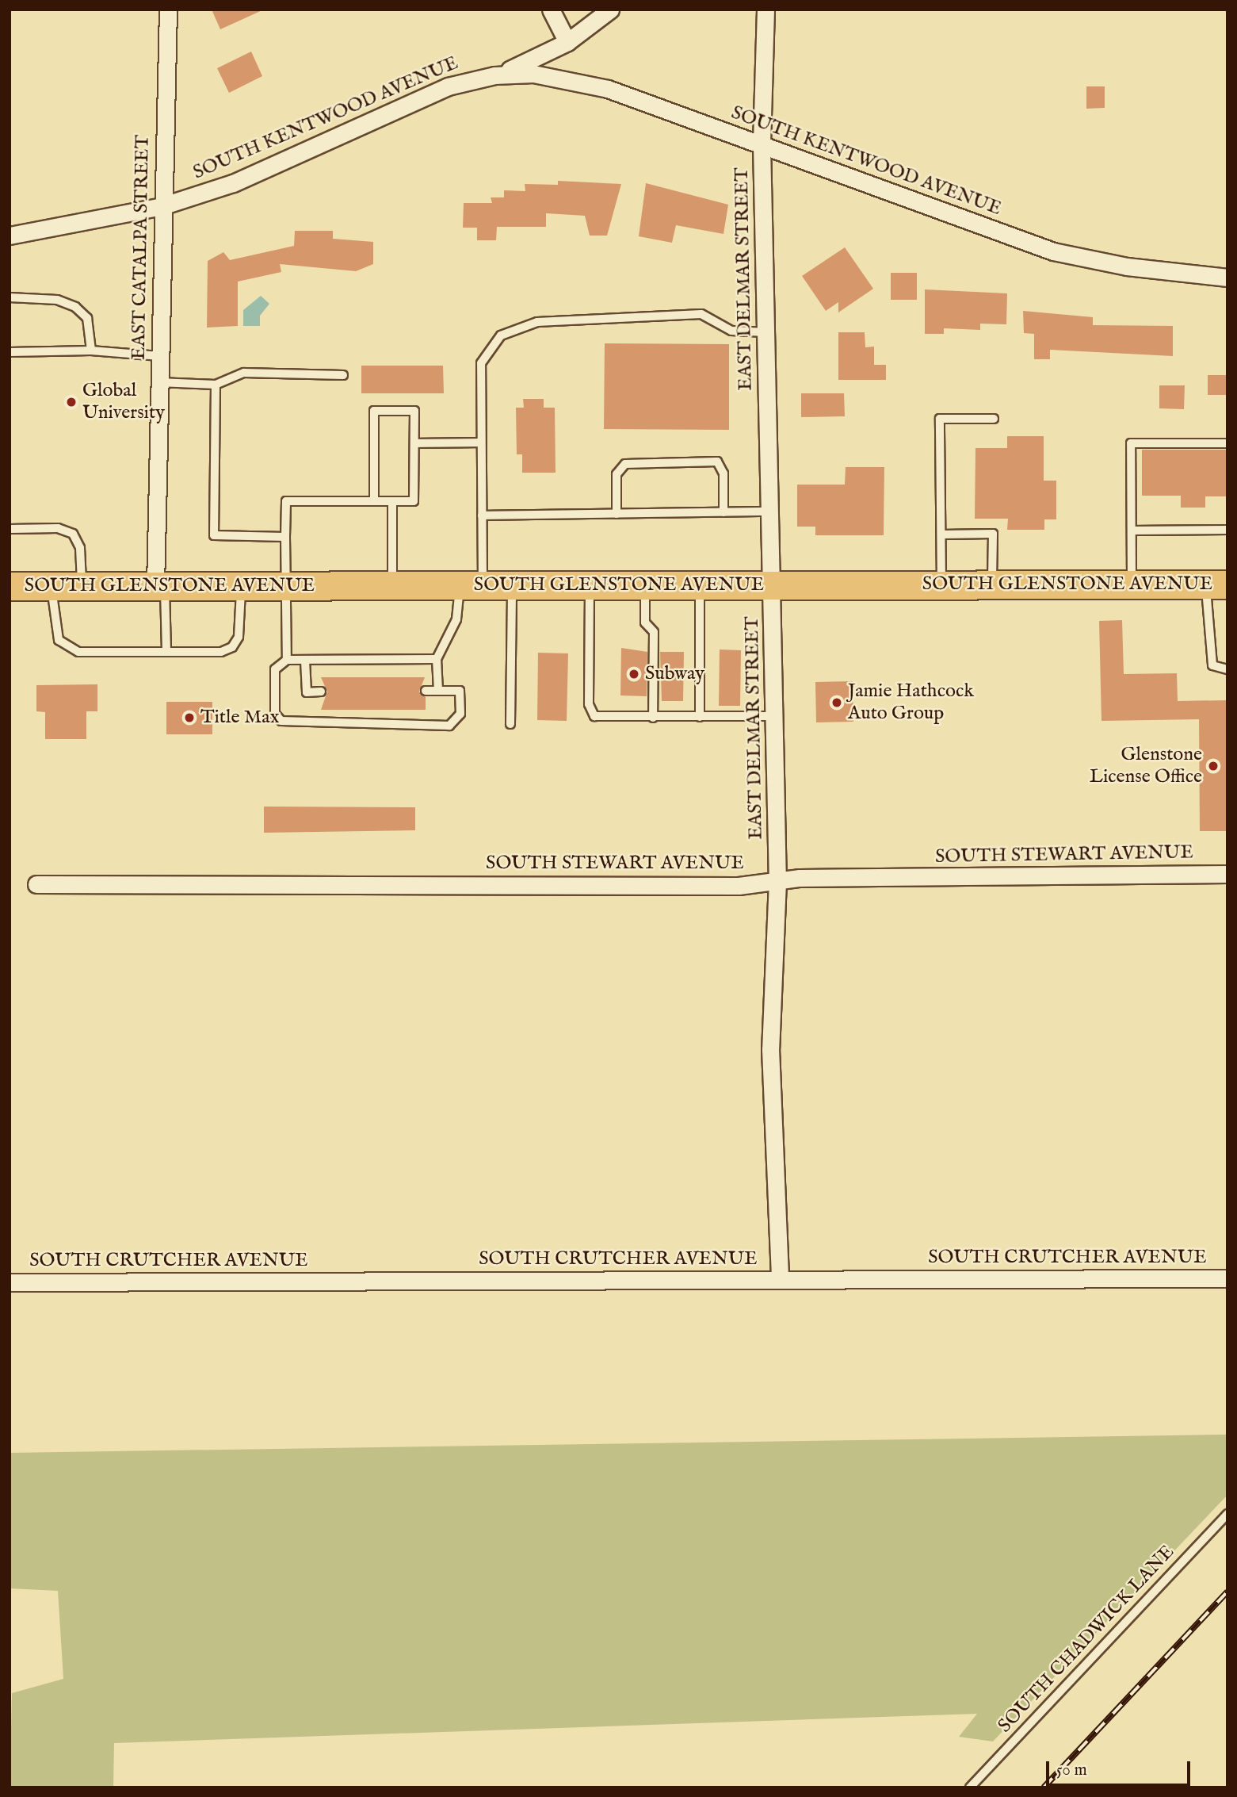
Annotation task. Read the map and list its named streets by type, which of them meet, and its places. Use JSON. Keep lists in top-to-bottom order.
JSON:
{
  "streets": {
    "main road": ["SOUTH GLENSTONE AVENUE"],
    "street": [
      "SOUTH KENTWOOD AVENUE",
      "EAST CATALPA STREET",
      "EAST DELMAR STREET",
      "SOUTH STEWART AVENUE",
      "SOUTH CRUTCHER AVENUE"
    ],
    "lane": ["SOUTH CHADWICK LANE"]
  },
  "crossings": [
    ["SOUTH KENTWOOD AVENUE", "EAST CATALPA STREET"],
    ["SOUTH KENTWOOD AVENUE", "EAST DELMAR STREET"],
    ["EAST CATALPA STREET", "SOUTH GLENSTONE AVENUE"],
    ["EAST DELMAR STREET", "SOUTH GLENSTONE AVENUE"],
    ["EAST DELMAR STREET", "SOUTH STEWART AVENUE"],
    ["EAST DELMAR STREET", "SOUTH CRUTCHER AVENUE"]
  ],
  "places": [
    "Global University",
    "Subway",
    "Jamie Hathcock Auto Group",
    "Title Max",
    "Glenstone License Office"
  ],
  "scale_bar": "50 m"
}
